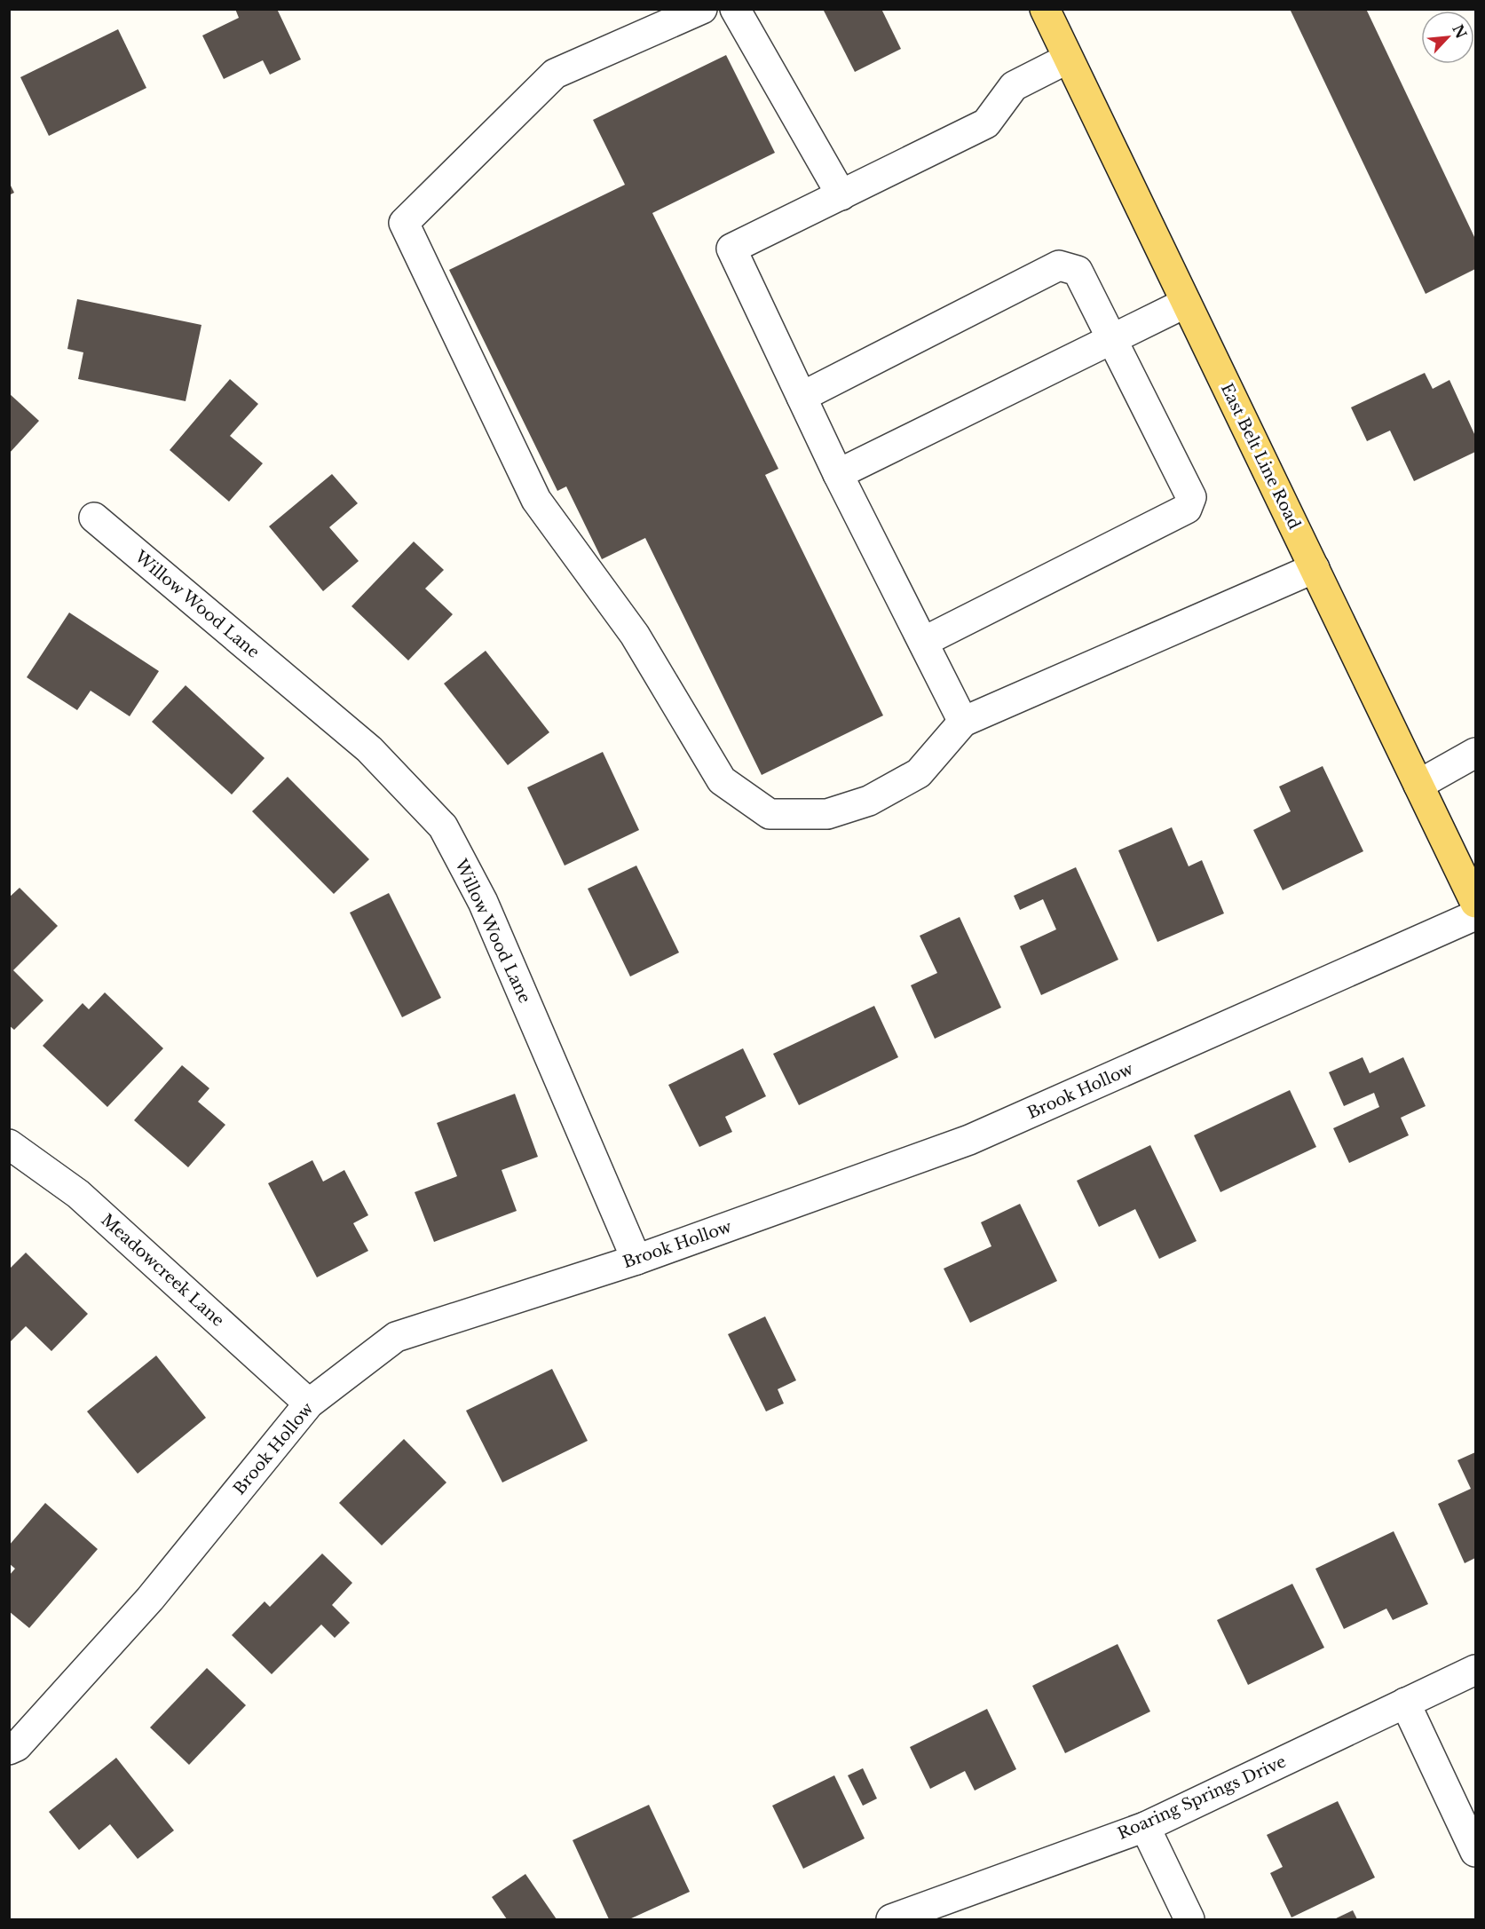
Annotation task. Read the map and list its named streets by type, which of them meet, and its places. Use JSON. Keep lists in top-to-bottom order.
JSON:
{
  "streets": {
    "main road": ["East Belt Line Road"],
    "street": [
      "Willow Wood Lane",
      "Brook Hollow",
      "Meadowcreek Lane",
      "Roaring Springs Drive"
    ]
  },
  "crossings": [
    ["Willow Wood Lane", "Brook Hollow"],
    ["Brook Hollow", "Meadowcreek Lane"]
  ],
  "north": "top right"
}
